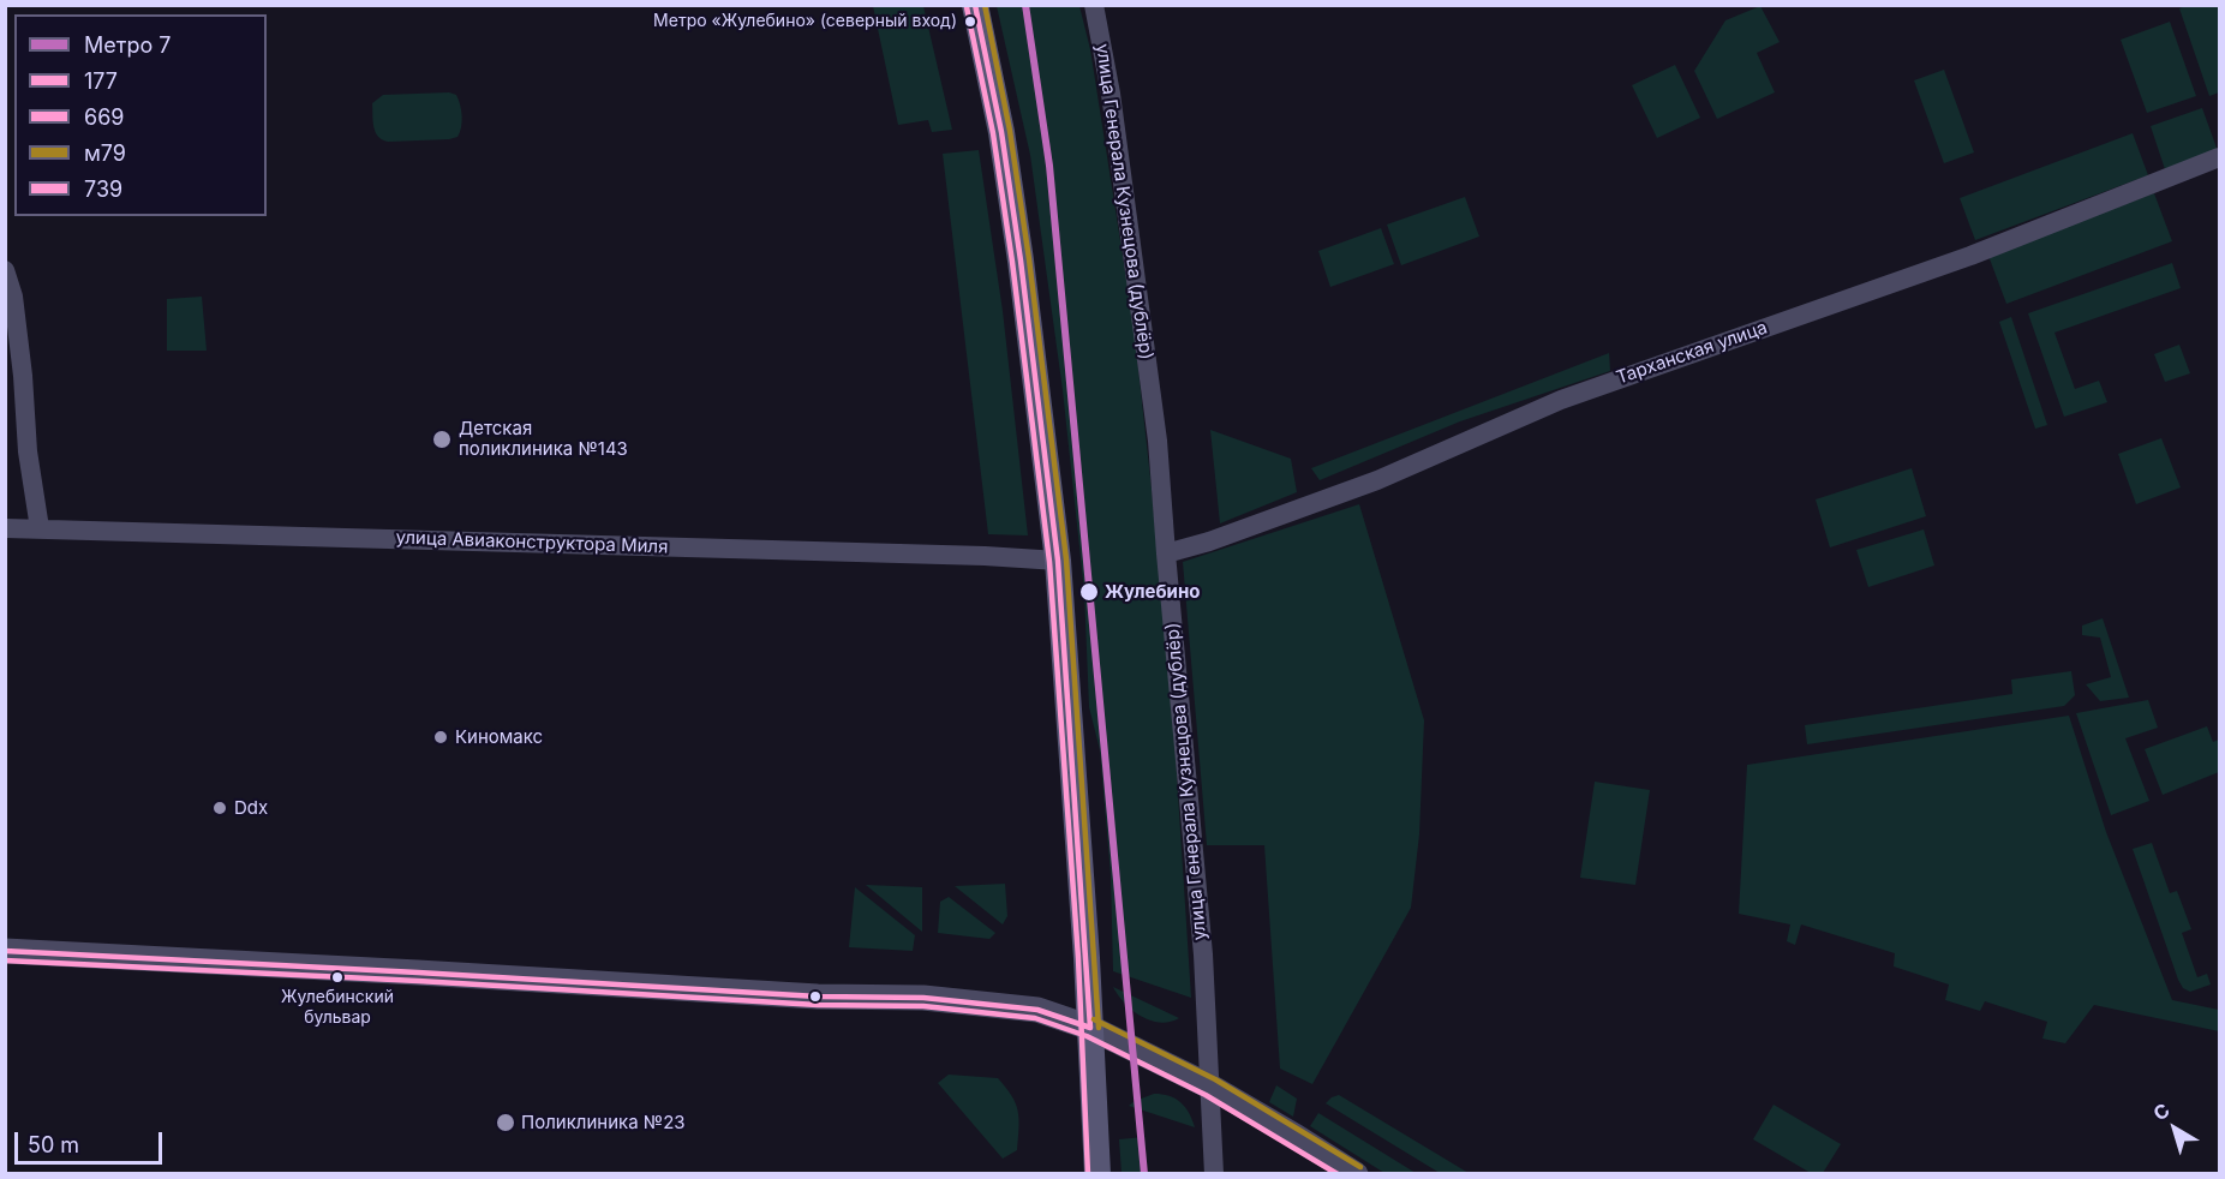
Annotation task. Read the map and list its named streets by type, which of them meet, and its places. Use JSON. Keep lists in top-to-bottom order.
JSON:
{
  "streets": {
    "street": ["улица Генерала Кузнецова (дублёр)", "Тарханская улица", "улица Авиаконструктора Миля"]
  },
  "crossings": [
    ["улица Генерала Кузнецова (дублёр)", "Тарханская улица"]
  ],
  "places": [
    "Метро «Жулебино» (северный вход)",
    "Детская поликлиника №143",
    "Жулебино",
    "Киномакс",
    "Ddx",
    "Жулебинский бульвар",
    "Поликлиника №23"
  ],
  "lines": [
    "metro line 7",
    "transit line 177",
    "transit line м79",
    "transit line 739",
    "transit line 669"
  ],
  "legend": [
    "Метро 7",
    "177",
    "669",
    "м79",
    "739"
  ],
  "scale_bar": "50 m",
  "north": "top left"
}
